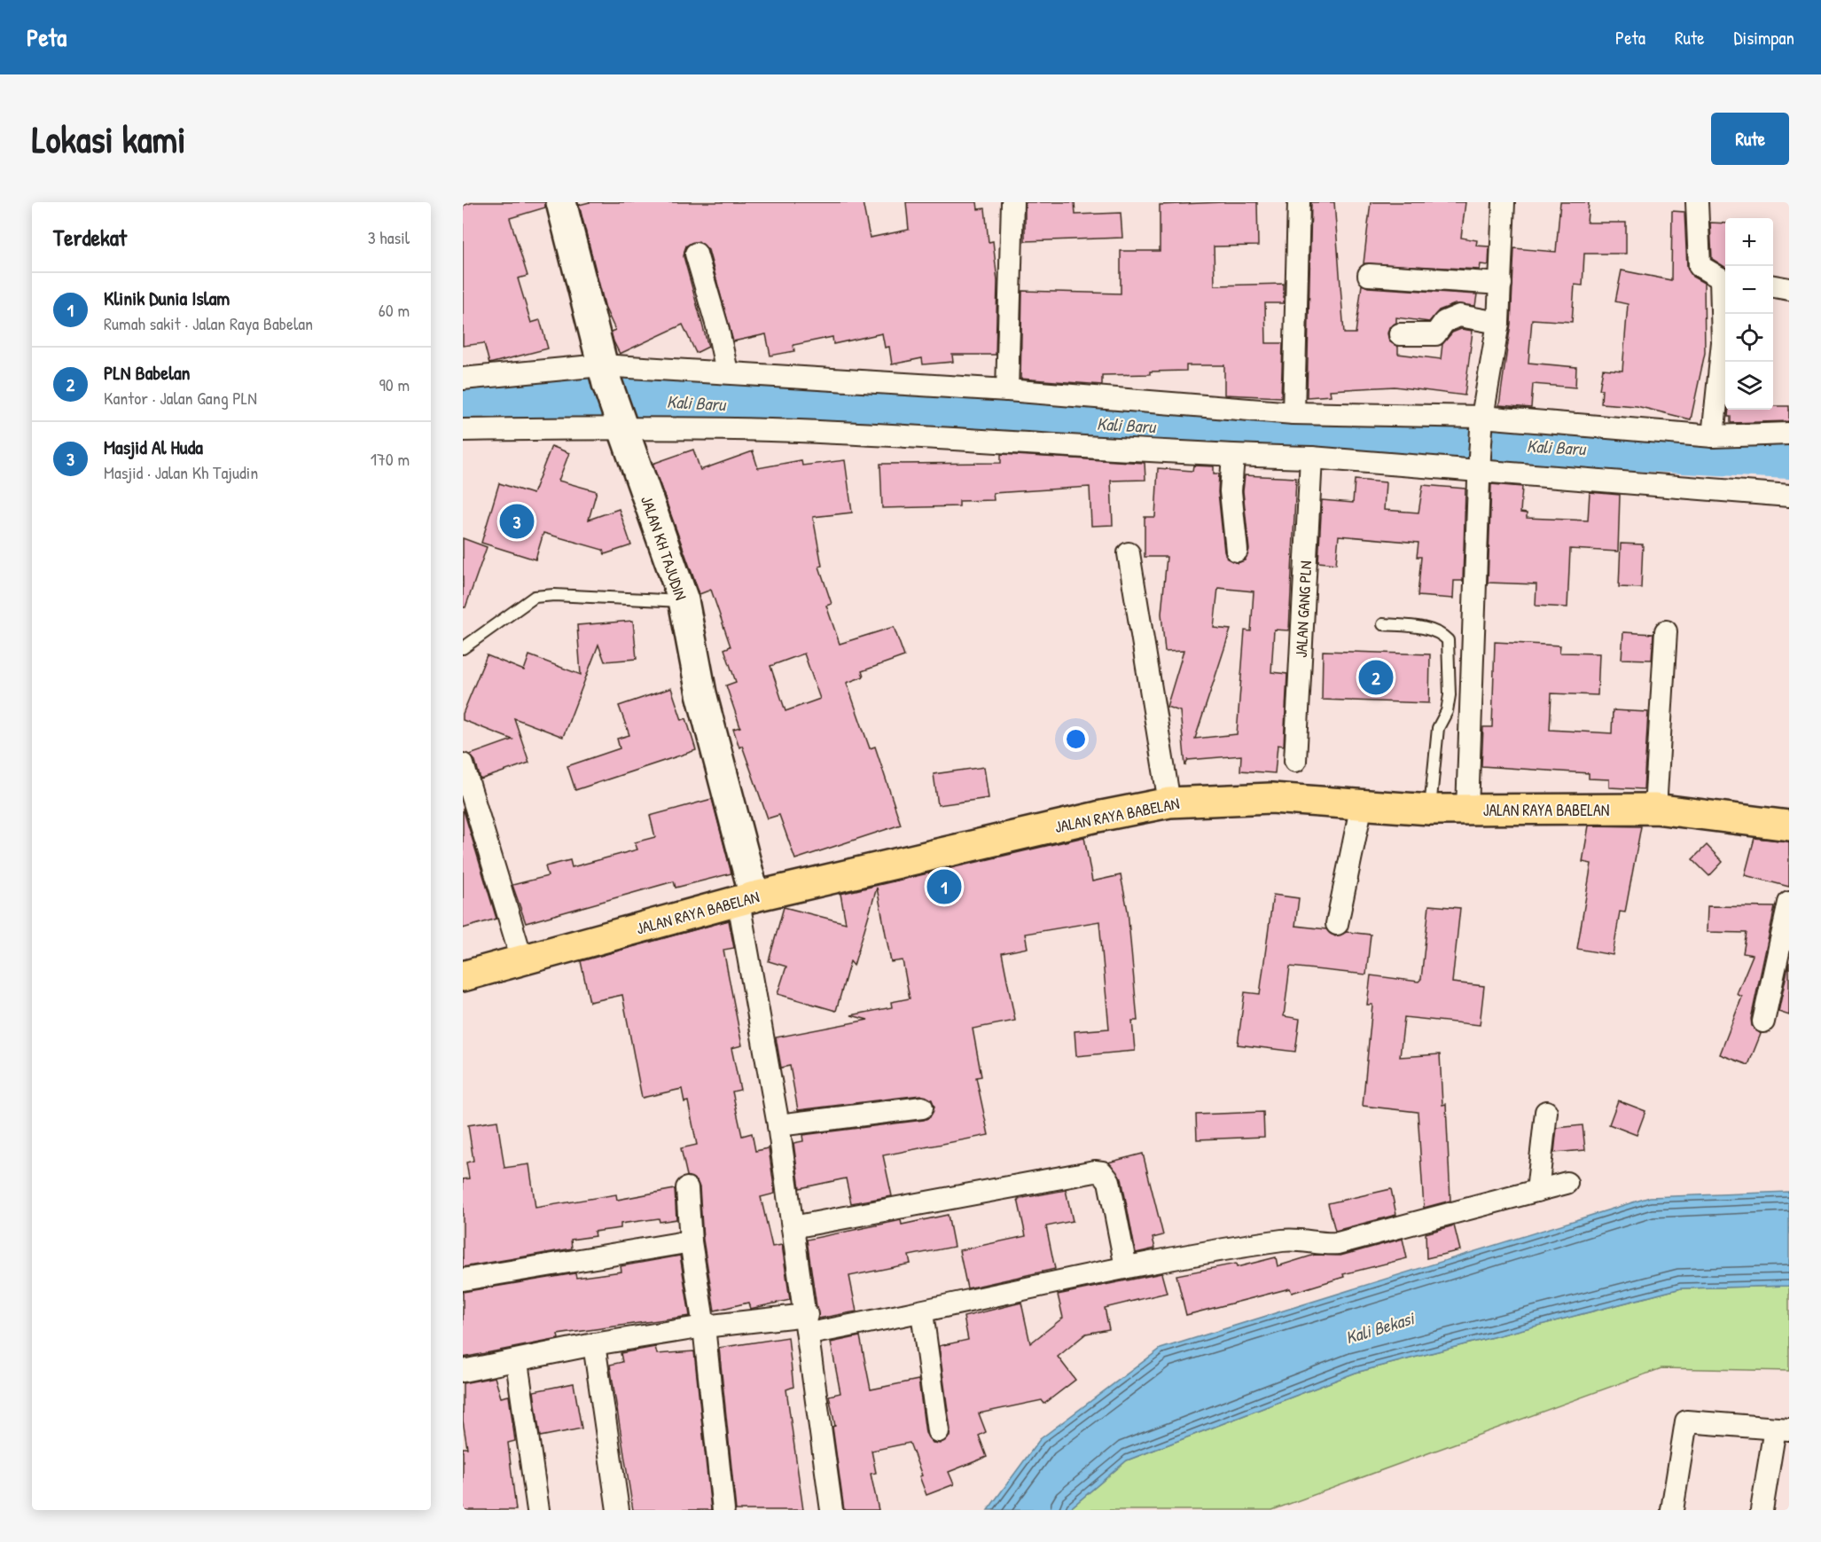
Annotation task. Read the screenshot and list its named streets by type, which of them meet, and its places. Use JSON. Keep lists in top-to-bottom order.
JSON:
{
  "streets": {
    "main road": ["JALAN RAYA BABELAN"],
    "street": ["JALAN KH TAJUDIN", "JALAN GANG PLN"]
  },
  "crossings": [
    ["JALAN KH TAJUDIN", "JALAN RAYA BABELAN"]
  ],
  "water": ["Kali Baru", "Kali Bekasi"],
  "page": {
    "header": "Peta",
    "nav": ["Peta", "Rute", "Disimpan"],
    "buttons": "Rute",
    "title": "Lokasi kami",
    "heading": ["Terdekat", "3 hasil"],
    "map_buttons": ["+", "−"],
    "list": [
      {
        "mark": "1",
        "name": "Klinik Dunia Islam",
        "note": "Rumah sakit · Jalan Raya Babelan",
        "value": "60 m"
      },
      {
        "mark": "2",
        "name": "PLN Babelan",
        "note": "Kantor · Jalan Gang PLN",
        "value": "90 m"
      },
      {
        "mark": "3",
        "name": "Masjid Al Huda",
        "note": "Masjid · Jalan Kh Tajudin",
        "value": "170 m"
      }
    ],
    "pins": ["3", "2", "1"]
  }
}
